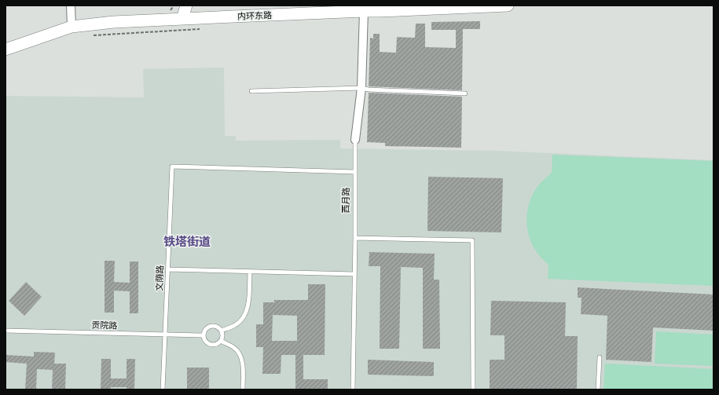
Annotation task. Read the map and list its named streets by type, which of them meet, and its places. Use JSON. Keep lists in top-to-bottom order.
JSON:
{
  "streets": {
    "street": ["内环东路", "西月路"],
    "lane": ["文荫路", "贡院路"]
  },
  "crossings": [
    ["内环东路", "西月路"],
    ["西月路", "文荫路"],
    ["文荫路", "贡院路"]
  ],
  "districts": ["铁塔街道"]
}
